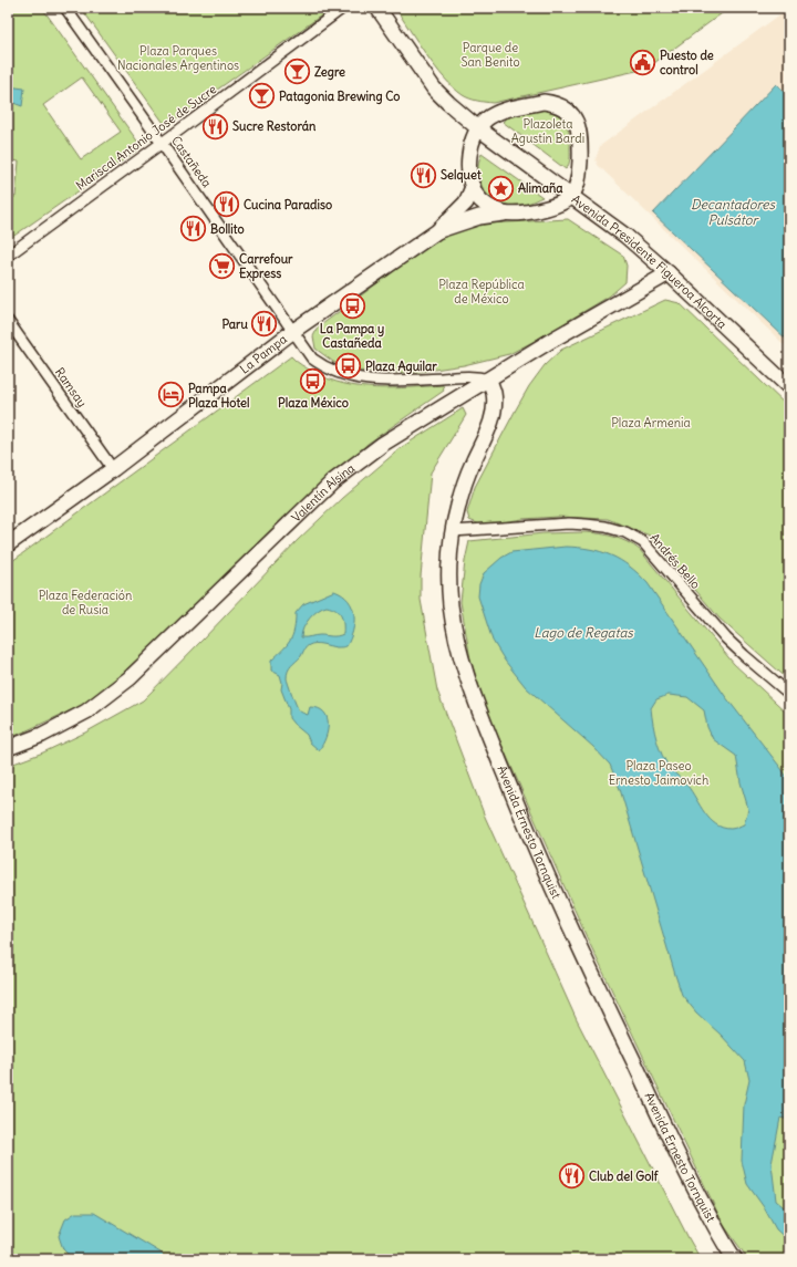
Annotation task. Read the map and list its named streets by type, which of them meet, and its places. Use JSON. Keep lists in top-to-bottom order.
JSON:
{
  "streets": {
    "street": [
      "Mariscal Antonio José de Sucre",
      "Castañeda",
      "Avenida Presidente Figueroa Alcorta",
      "La Pampa",
      "Ramsay",
      "Valentín Alsina",
      "Andrés Bello",
      "Avenida Ernesto Tornquist"
    ]
  },
  "crossings": [
    ["Mariscal Antonio José de Sucre", "Castañeda"],
    ["Castañeda", "La Pampa"],
    ["Castañeda", "Valentín Alsina"],
    ["Castañeda", "Avenida Ernesto Tornquist"],
    ["Avenida Presidente Figueroa Alcorta", "La Pampa"],
    ["Avenida Presidente Figueroa Alcorta", "Valentín Alsina"],
    ["La Pampa", "Ramsay"],
    ["Valentín Alsina", "Avenida Ernesto Tornquist"],
    ["Andrés Bello", "Avenida Ernesto Tornquist"]
  ],
  "water": ["Decantadores Pulsátor", "Lago de Regatas"],
  "parks": [
    "Parque de San Benito",
    "Plaza Parques Nacionales Argentinos",
    "Plazoleta Agustín Bardi",
    "Plaza República de México",
    "Plaza Armenia",
    "Plaza Federación de Rusia",
    "Plaza Paseo Ernesto Jaimovich"
  ],
  "places": {
    "public building": ["Puesto de control"],
    "bar": ["Zegre", "Patagonia Brewing Co"],
    "restaurant": [
      "Sucre Restorán",
      "Selquet",
      "Cucina Paradiso",
      "Bollito",
      "Paru",
      "Club del Golf"
    ],
    "place": ["Alimaña"],
    "supermarket": ["Carrefour Express"],
    "bus stop": ["La Pampa y Castañeda", "Plaza Aguilar", "Plaza México"],
    "hotel": ["Pampa Plaza Hotel"]
  }
}
